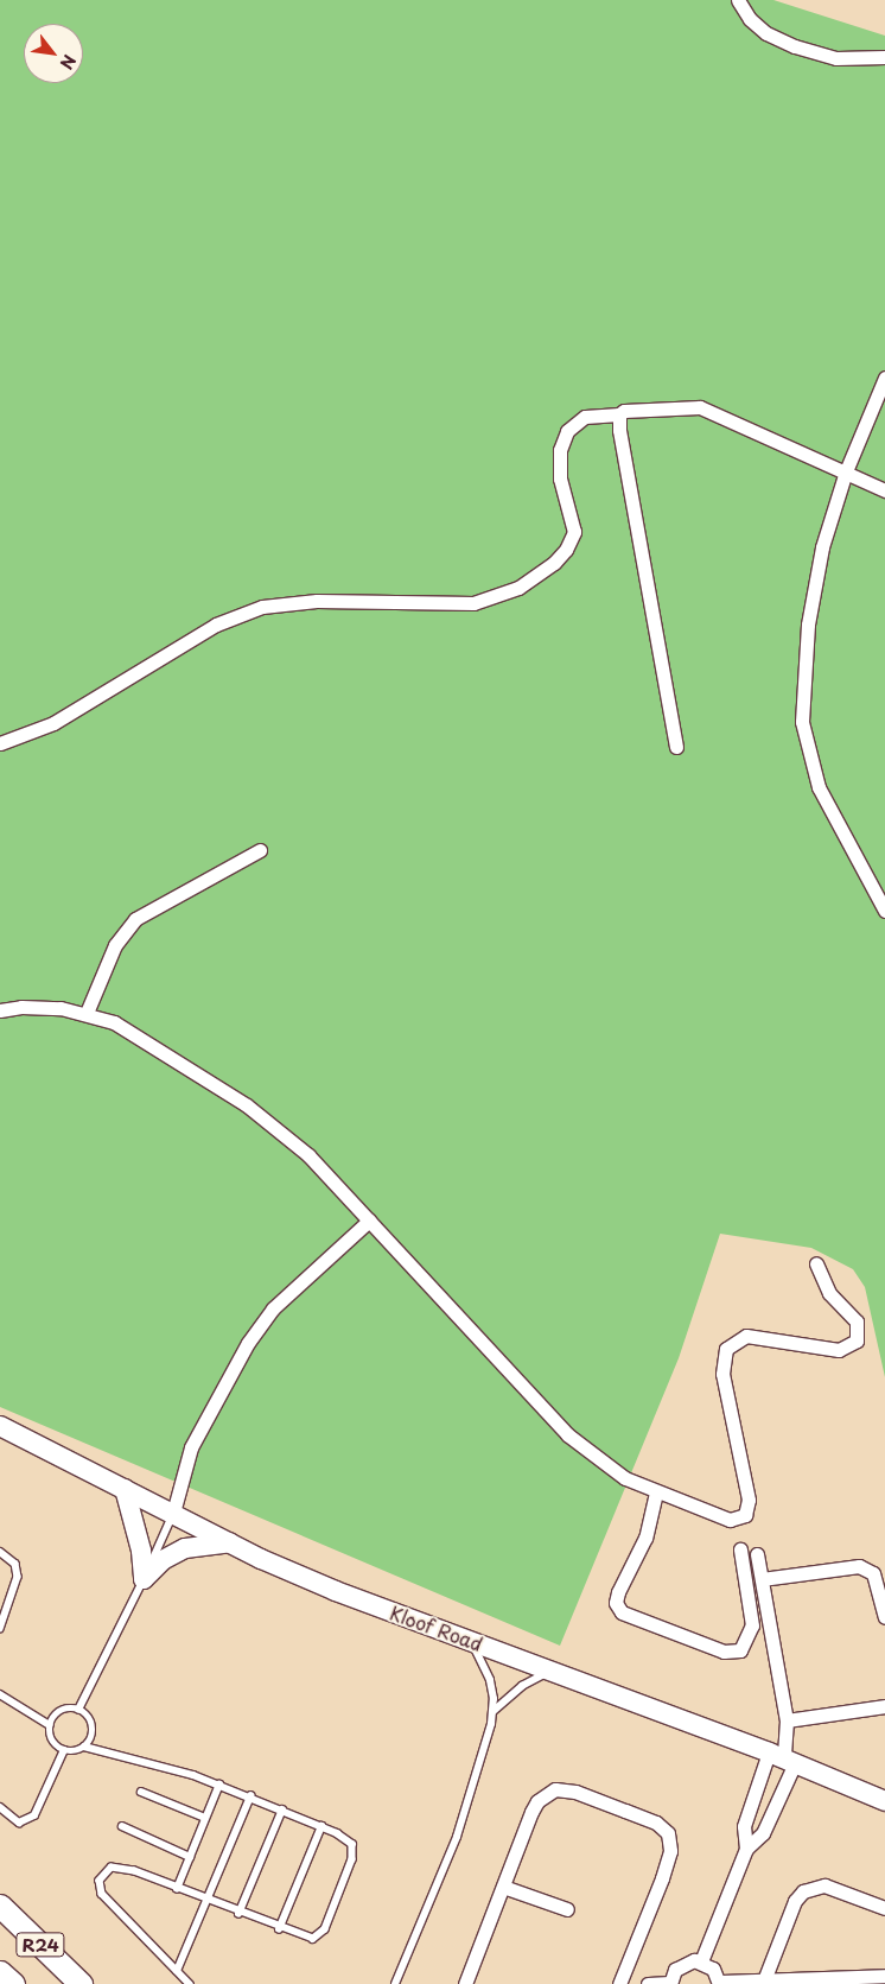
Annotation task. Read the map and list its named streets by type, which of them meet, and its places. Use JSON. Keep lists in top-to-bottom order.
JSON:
{
  "streets": {
    "main road": ["R24"],
    "street": ["Kloof Road"]
  },
  "north": "bottom right"
}
